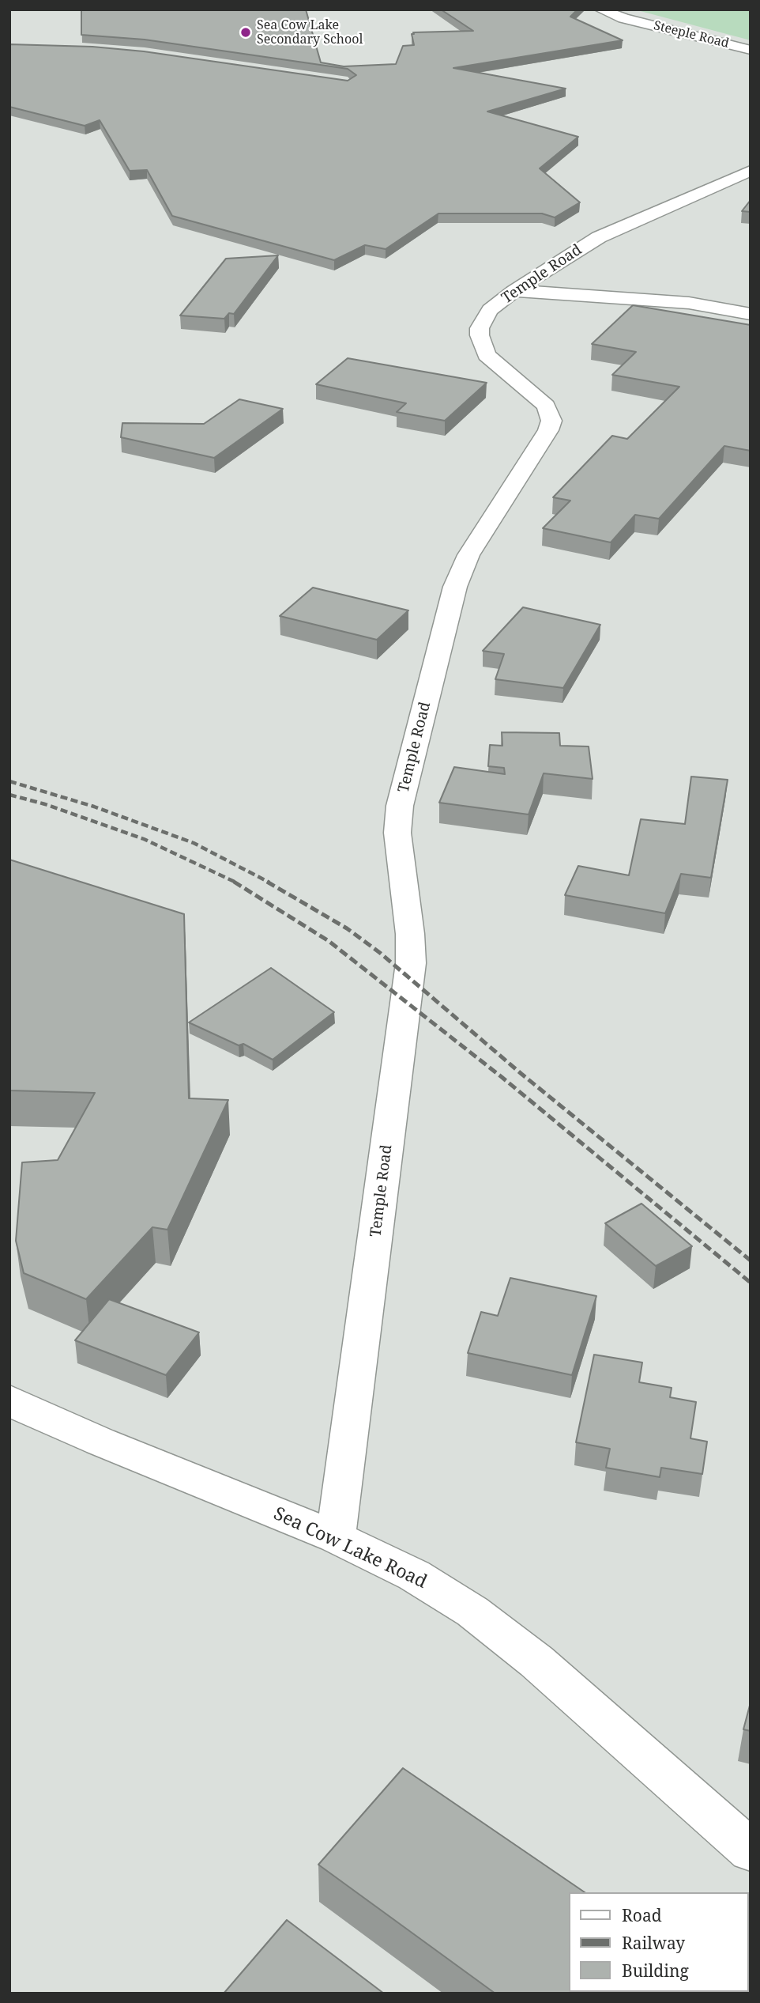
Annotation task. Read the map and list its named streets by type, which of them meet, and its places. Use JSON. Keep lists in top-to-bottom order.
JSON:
{
  "streets": {
    "street": ["Steeple Road", "Temple Road", "Sea Cow Lake Road"]
  },
  "crossings": [
    ["Temple Road", "Sea Cow Lake Road"]
  ],
  "places": ["Sea Cow Lake Secondary School"],
  "legend": ["Road", "Railway", "Building"]
}
